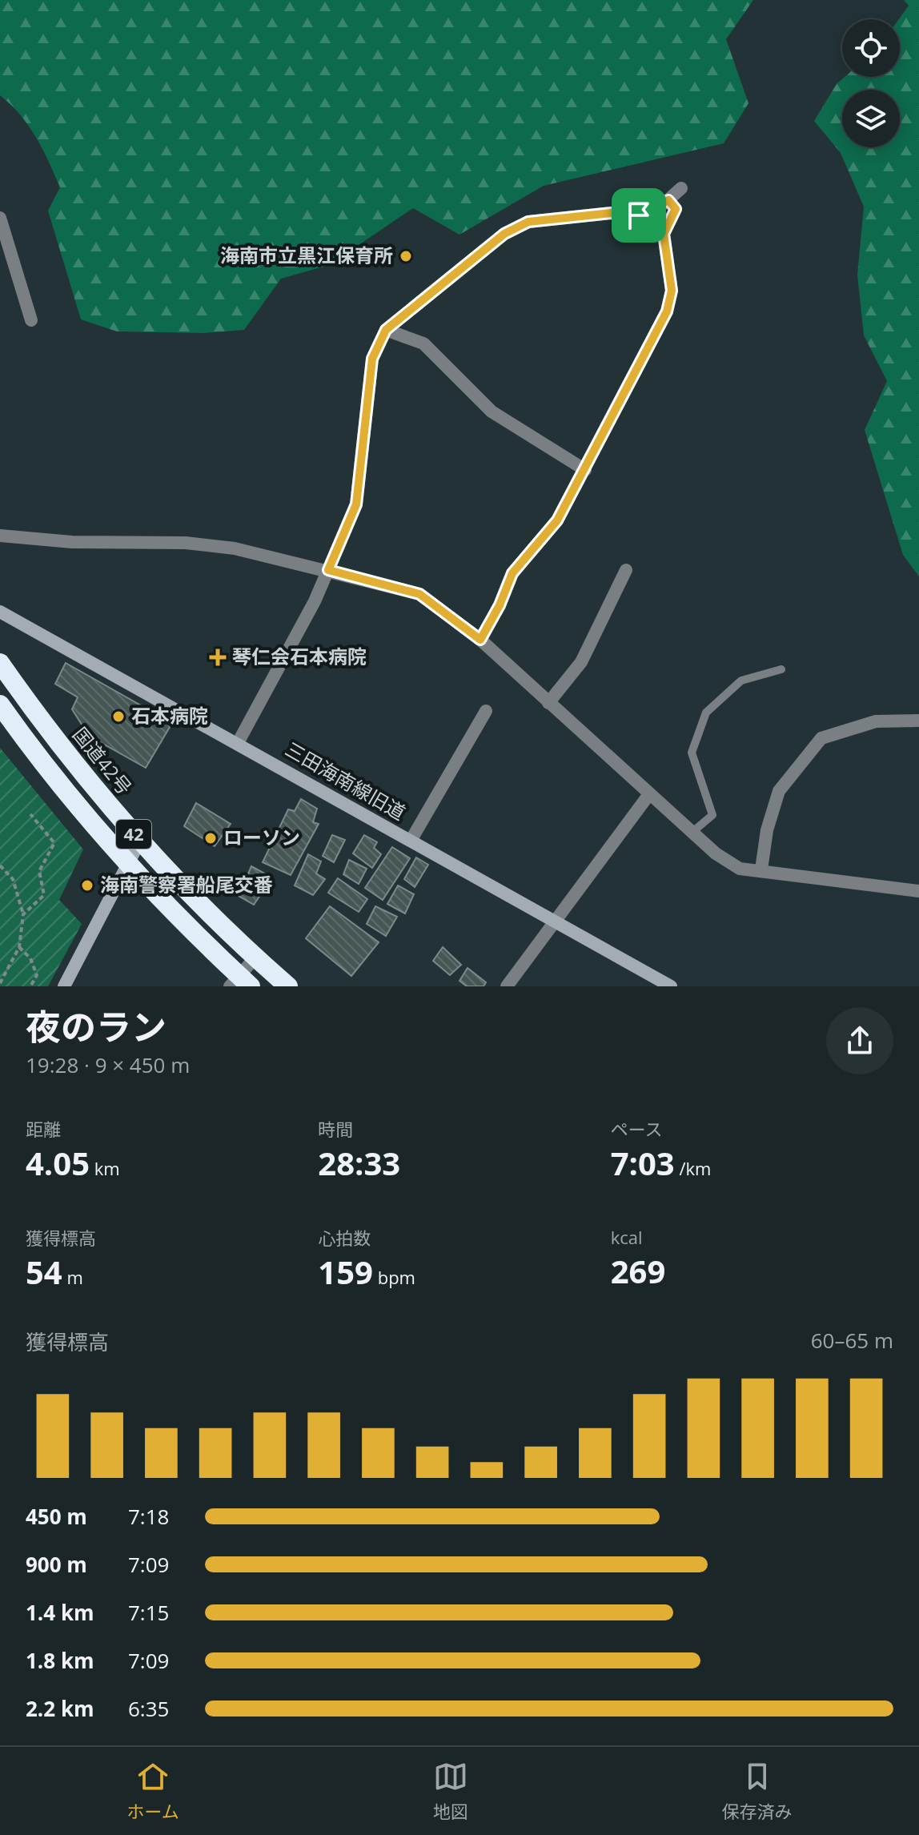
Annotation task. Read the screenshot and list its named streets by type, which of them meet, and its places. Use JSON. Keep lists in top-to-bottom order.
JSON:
{
  "streets": {
    "highway": ["国道42号", "42"],
    "street": ["三田海南線旧道"]
  },
  "places": {
    "other": [
      "海南市立黒江保育所",
      "石本病院",
      "ローソン",
      "海南警察署船尾交番"
    ],
    "health": ["琴仁会石本病院"]
  },
  "page": {
    "heading": ["夜のラン", "19:28 · 9 × 450 m"],
    "stats": [
      ["距離", "4.05 km"],
      ["時間", "28:33"],
      ["ペース", "7:03 /km"],
      ["獲得標高", "54 m"],
      ["心拍数", "159 bpm"],
      ["kcal", "269"]
    ],
    "chart": ["獲得標高", "60–65 m"],
    "list": [
      {
        "name": "450 m",
        "note": "7:18"
      },
      {
        "name": "900 m",
        "note": "7:09"
      },
      {
        "name": "1.4 km",
        "note": "7:15"
      },
      {
        "name": "1.8 km",
        "note": "7:09"
      },
      {
        "name": "2.2 km",
        "note": "6:35"
      }
    ],
    "tabs": ["ホーム", "地図", "保存済み"]
  }
}
